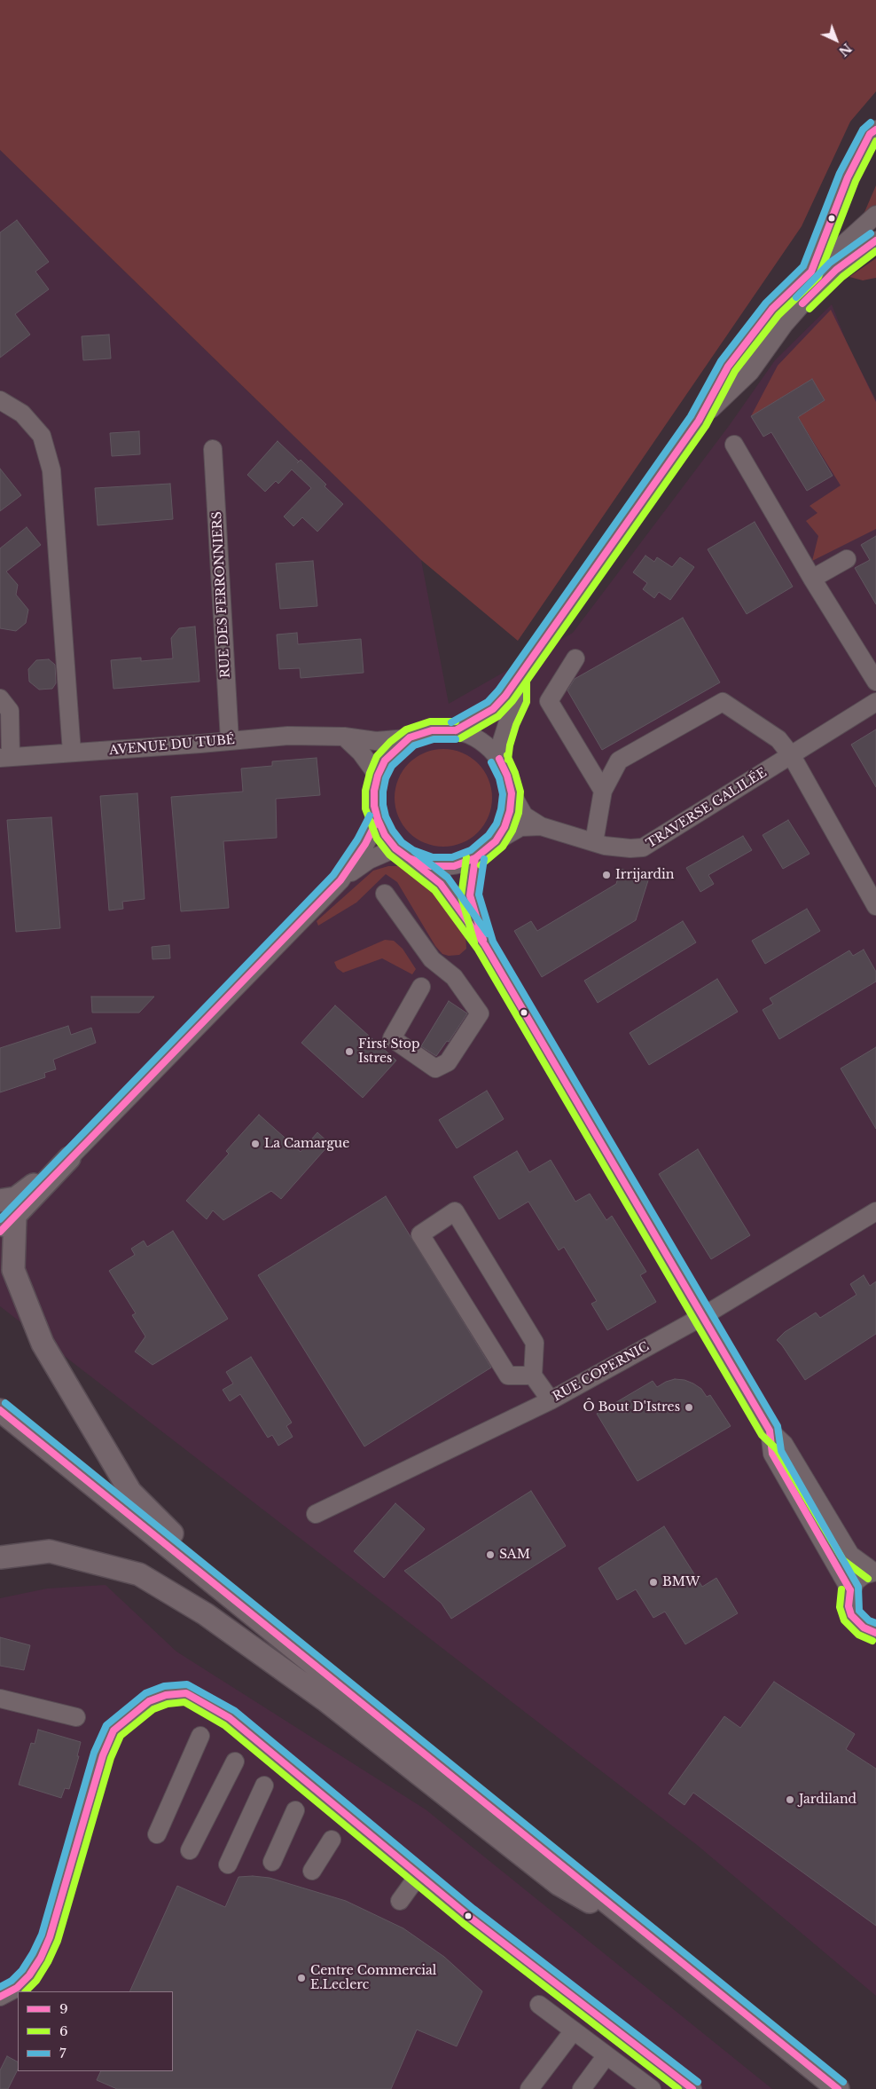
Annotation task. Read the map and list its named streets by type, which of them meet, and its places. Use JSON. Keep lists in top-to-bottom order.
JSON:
{
  "streets": {
    "street": [
      "RUE DES FERRONNIERS",
      "AVENUE DU TUBÉ",
      "TRAVERSE GALILÉE",
      "RUE COPERNIC"
    ]
  },
  "crossings": [
    ["RUE DES FERRONNIERS", "AVENUE DU TUBÉ"],
    ["AVENUE DU TUBÉ", "TRAVERSE GALILÉE"]
  ],
  "places": [
    "Irrijardin",
    "First Stop Istres",
    "La Camargue",
    "Ô Bout D'Istres",
    "SAM",
    "BMW",
    "Jardiland",
    "Centre Commercial E.Leclerc"
  ],
  "lines": ["transit line 7", "transit line 9", "transit line 6"],
  "legend": ["9", "6", "7"],
  "north": "bottom right"
}
